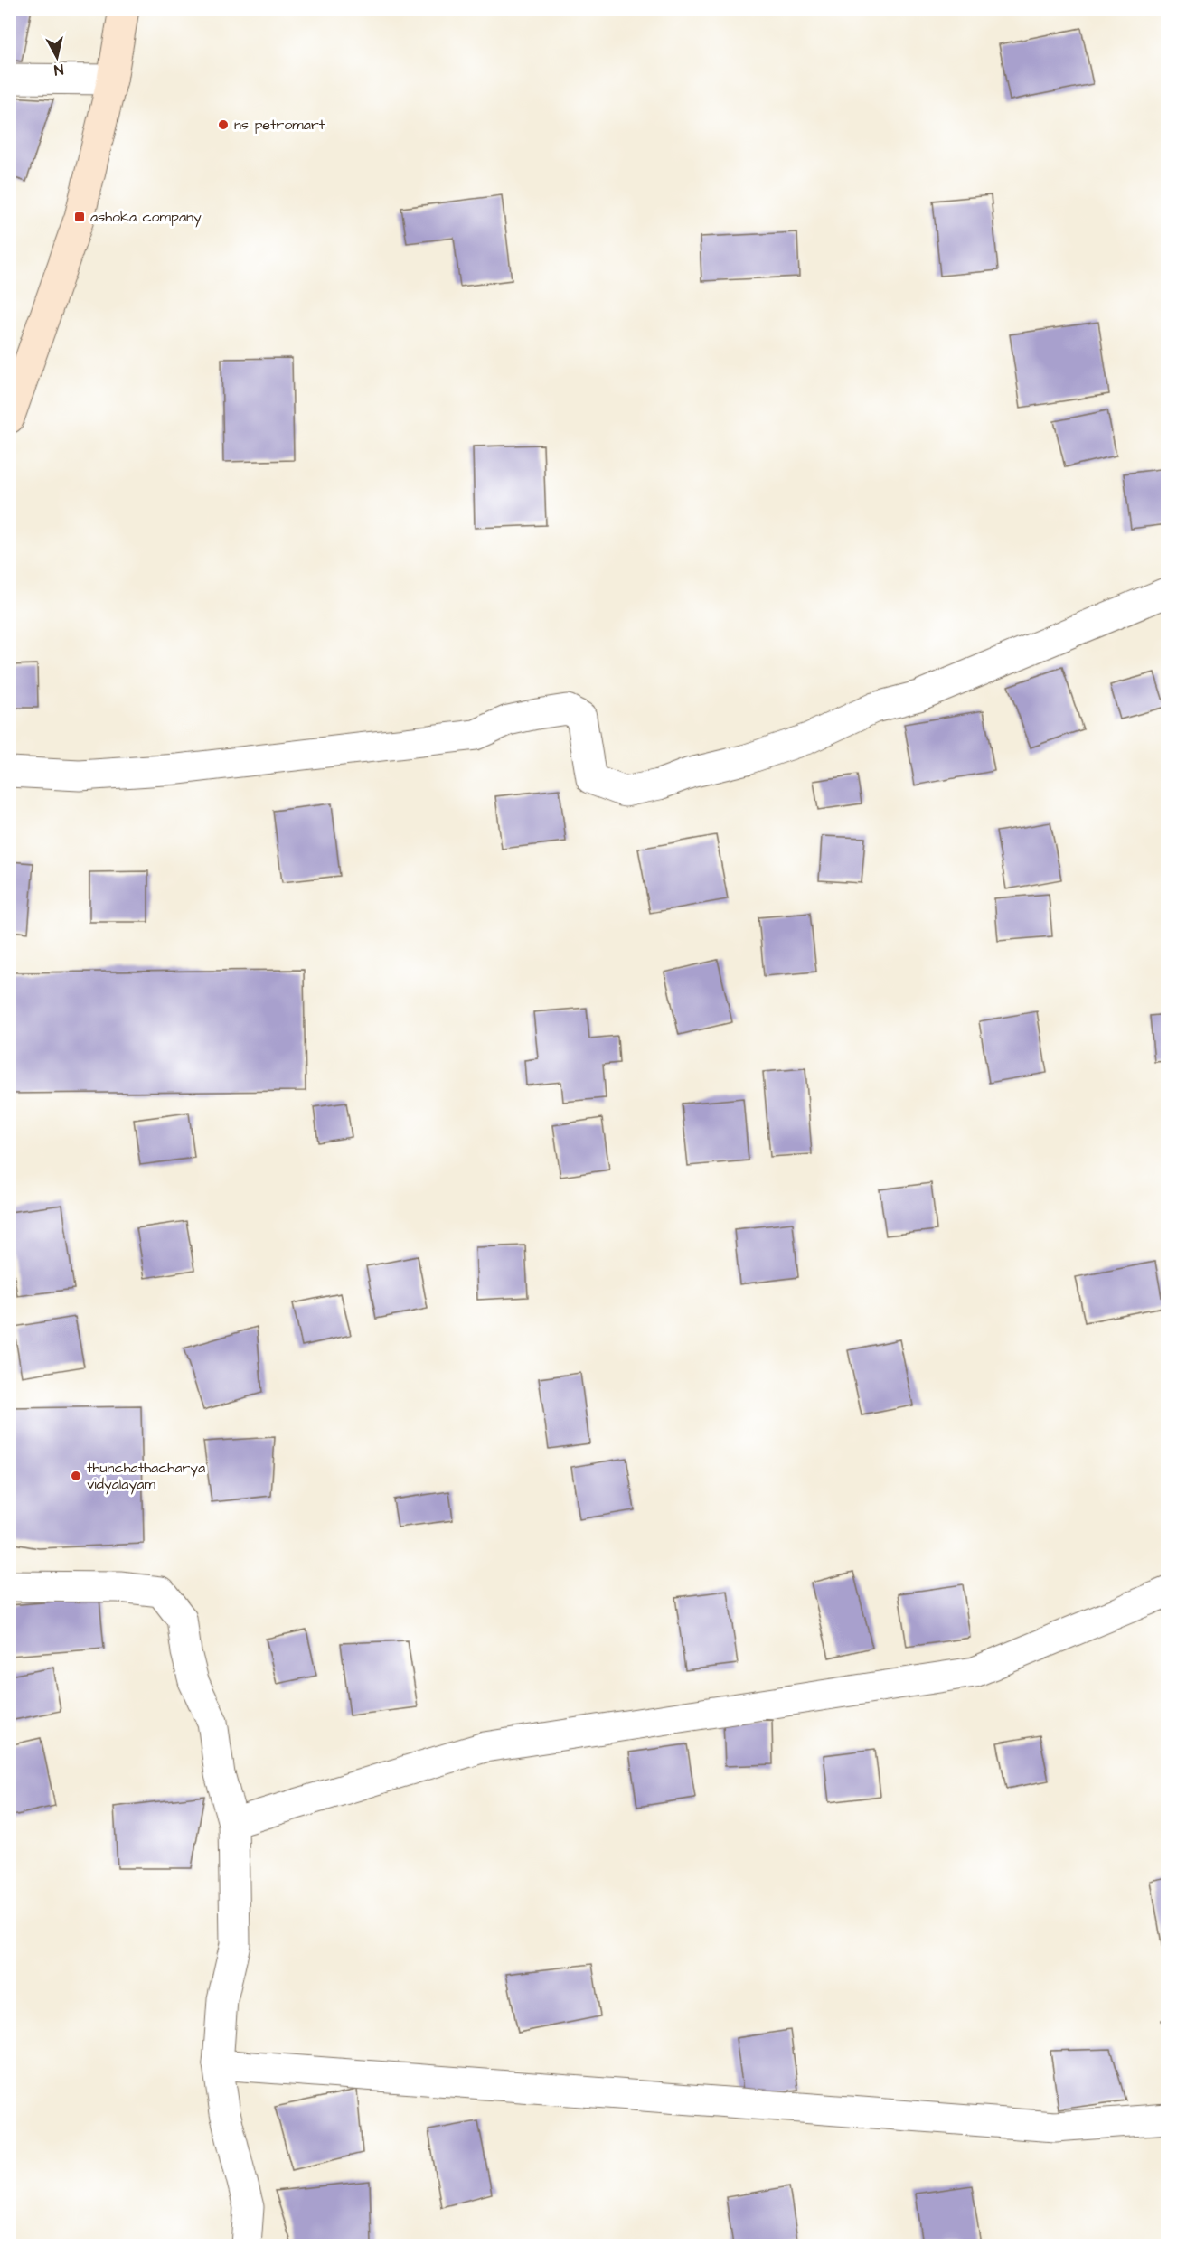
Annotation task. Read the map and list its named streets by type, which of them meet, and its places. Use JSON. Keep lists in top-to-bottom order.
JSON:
{
  "places": {
    "other": ["ns petromart", "thunchathacharya vidyalayam"],
    "transit": ["ashoka company"]
  },
  "north": "bottom"
}
